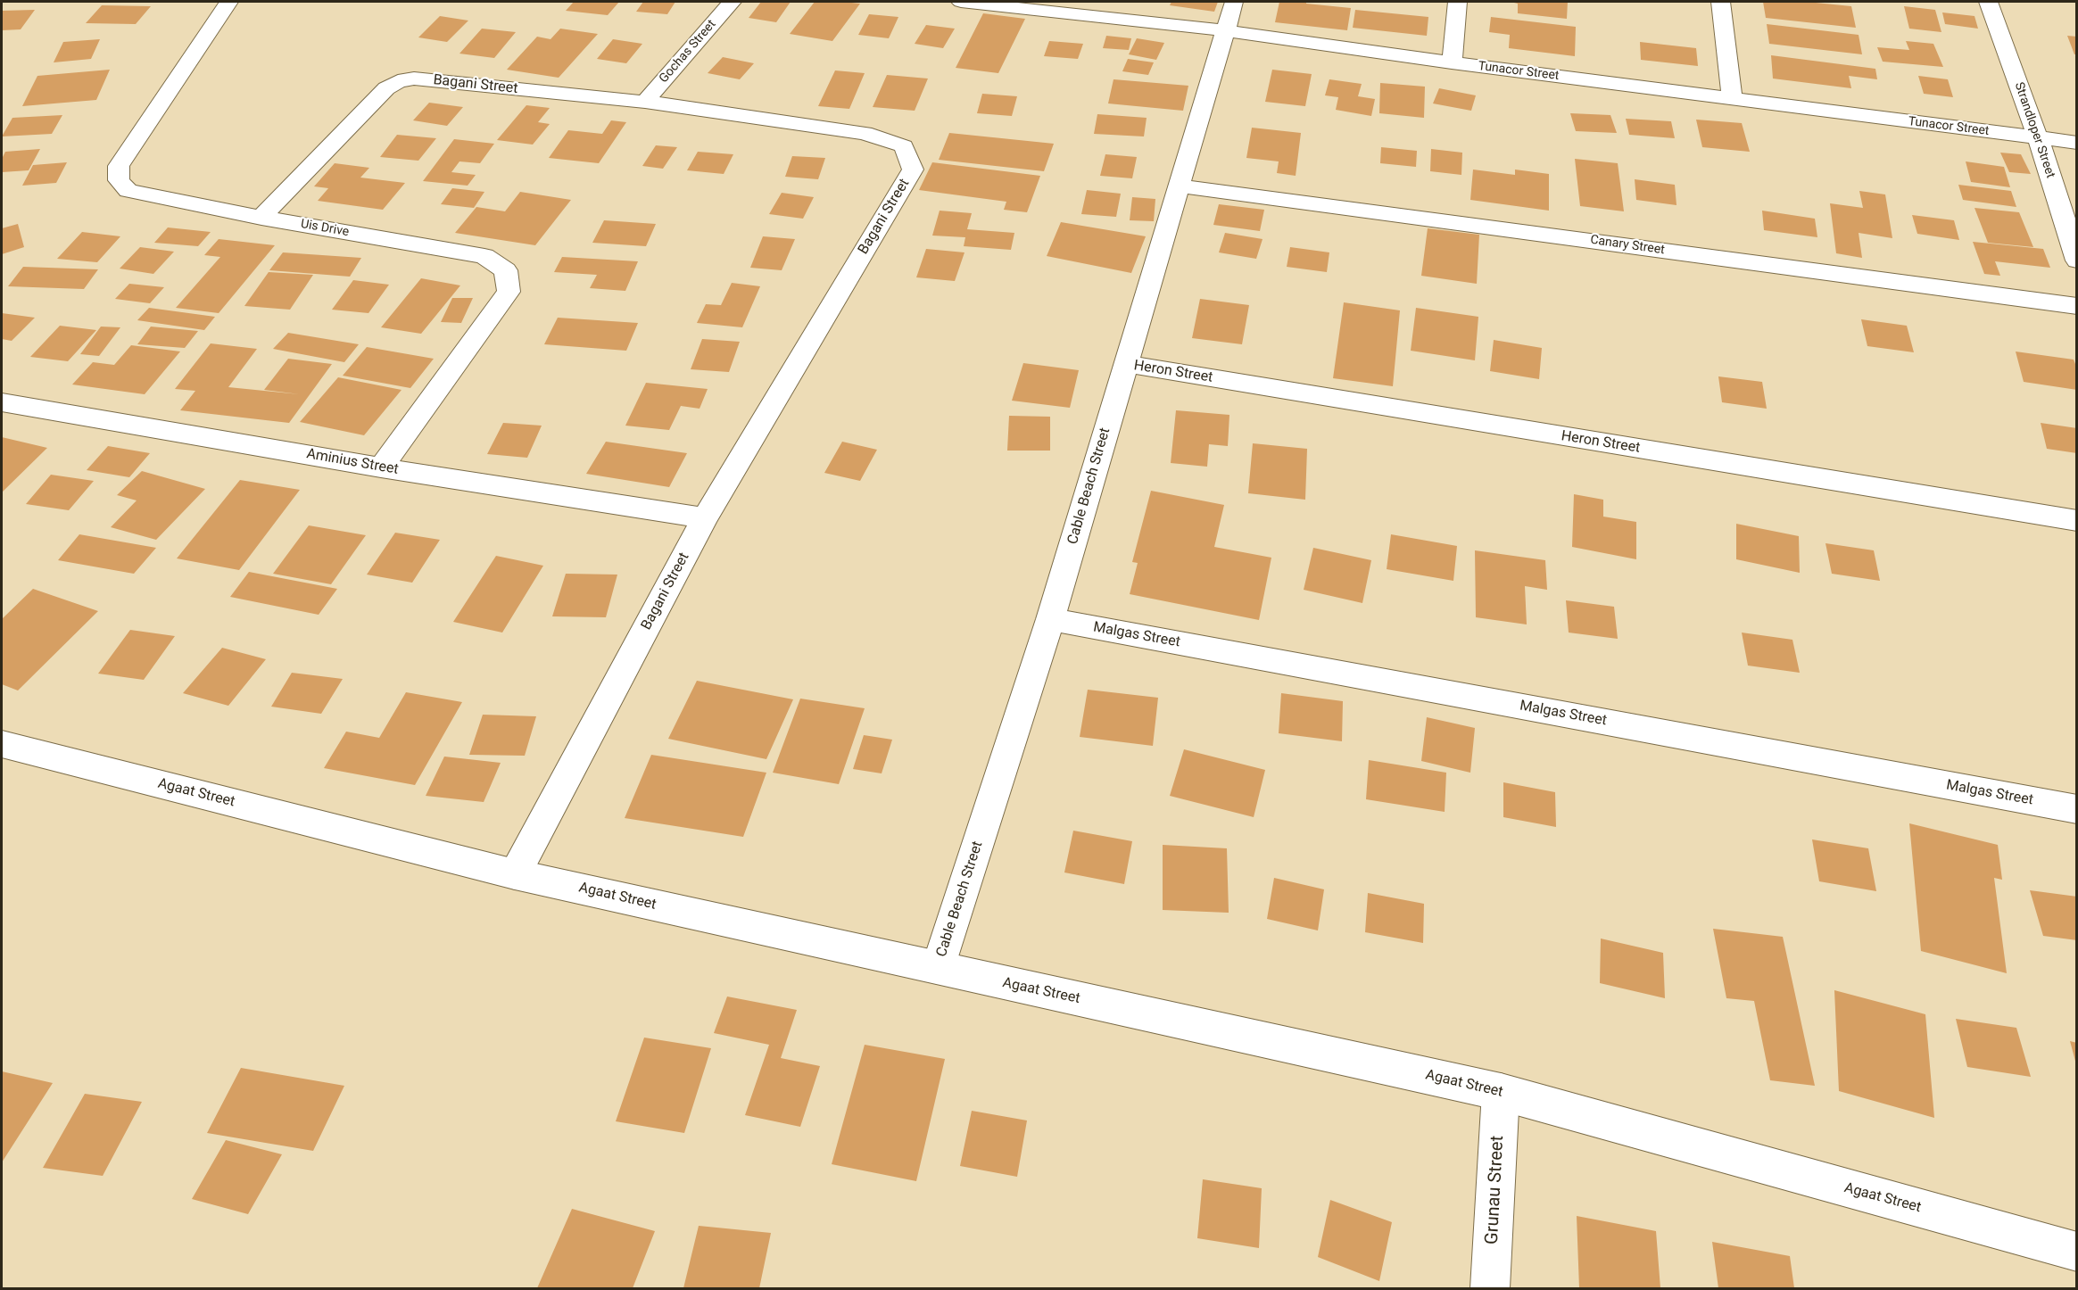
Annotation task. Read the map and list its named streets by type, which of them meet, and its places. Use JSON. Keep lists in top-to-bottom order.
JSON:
{
  "streets": {
    "street": [
      "Gochas Street",
      "Tunacor Street",
      "Bagani Street",
      "Strandloper Street",
      "Uis Drive",
      "Canary Street",
      "Heron Street",
      "Aminius Street",
      "Cable Beach Street",
      "Malgas Street",
      "Agaat Street",
      "Grunau Street"
    ]
  },
  "crossings": [
    ["Gochas Street", "Bagani Street"],
    ["Tunacor Street", "Strandloper Street"],
    ["Tunacor Street", "Cable Beach Street"],
    ["Bagani Street", "Uis Drive"],
    ["Bagani Street", "Aminius Street"],
    ["Bagani Street", "Agaat Street"],
    ["Uis Drive", "Aminius Street"],
    ["Canary Street", "Cable Beach Street"],
    ["Heron Street", "Cable Beach Street"],
    ["Cable Beach Street", "Malgas Street"],
    ["Cable Beach Street", "Agaat Street"],
    ["Agaat Street", "Grunau Street"]
  ]
}
